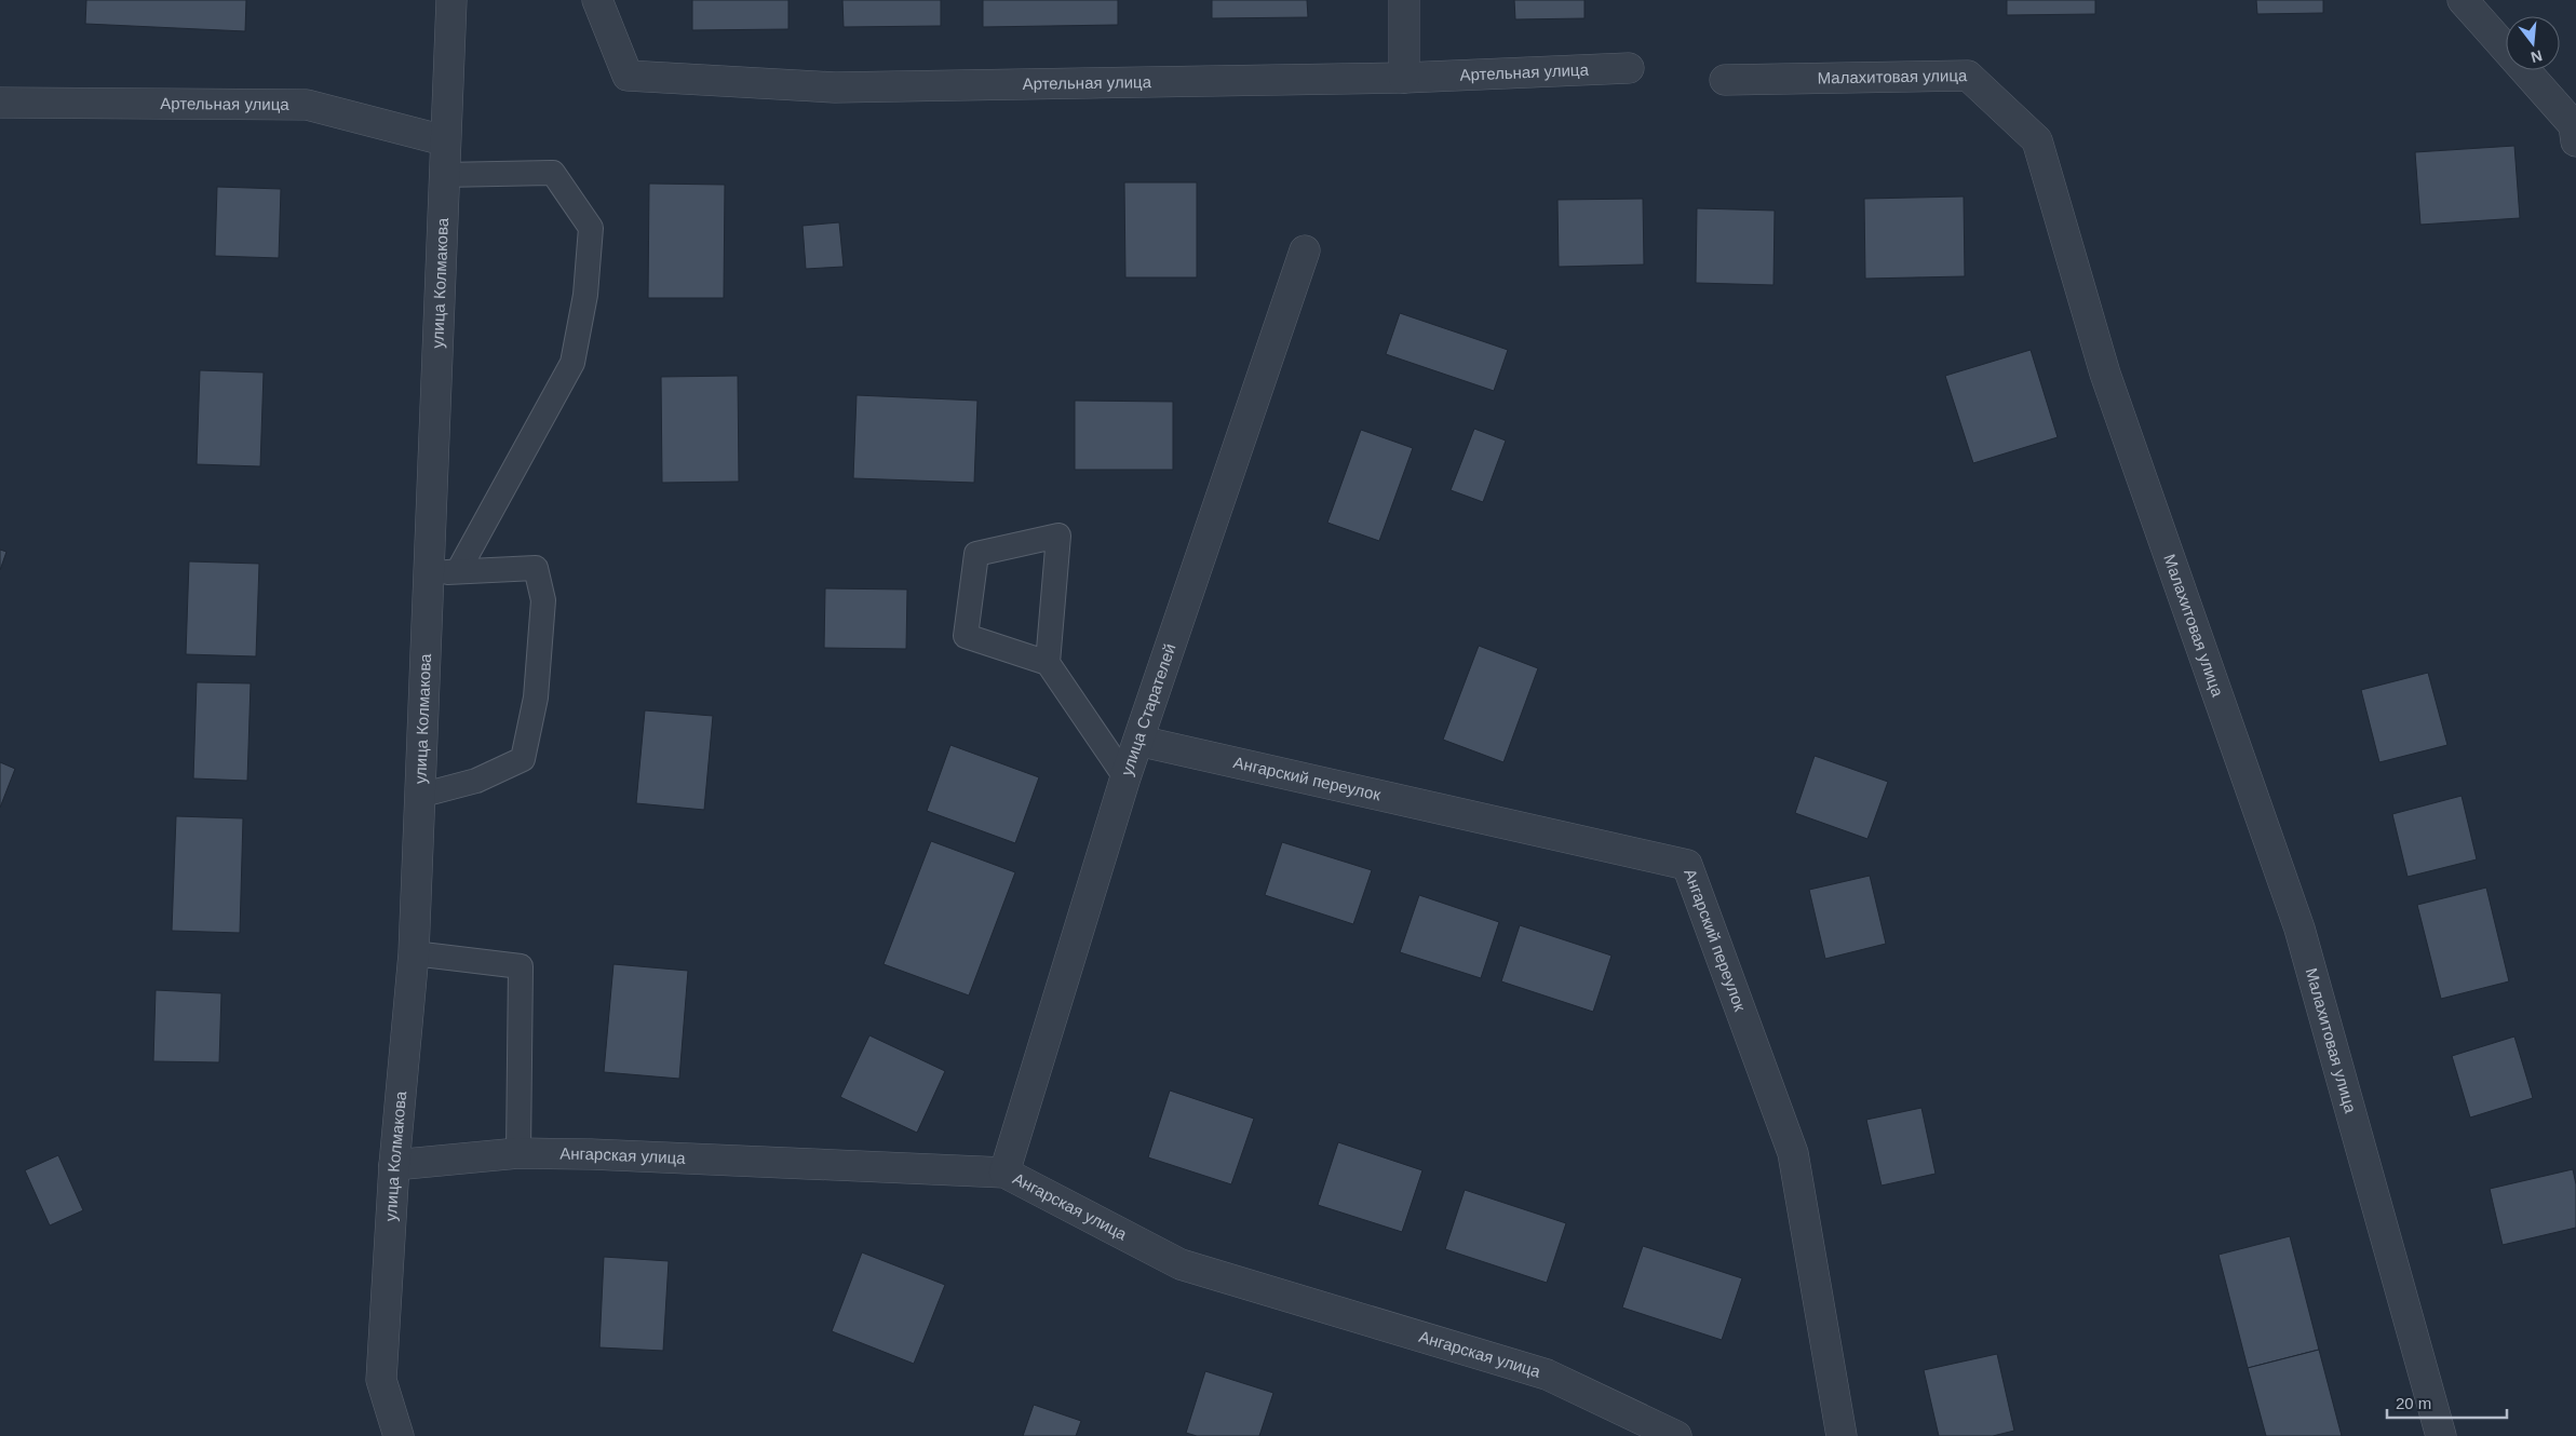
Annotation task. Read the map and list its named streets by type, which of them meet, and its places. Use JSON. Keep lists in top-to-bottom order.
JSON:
{
  "streets": {
    "street": [
      "Артельная улица",
      "Малахитовая улица",
      "улица Колмакова",
      "улица Старателей",
      "Ангарский переулок",
      "Ангарская улица"
    ]
  },
  "crossings": [
    ["Артельная улица", "улица Колмакова"],
    ["улица Колмакова", "Ангарская улица"],
    ["улица Старателей", "Ангарский переулок"],
    ["улица Старателей", "Ангарская улица"]
  ],
  "scale_bar": "20 m",
  "north": "bottom"
}
